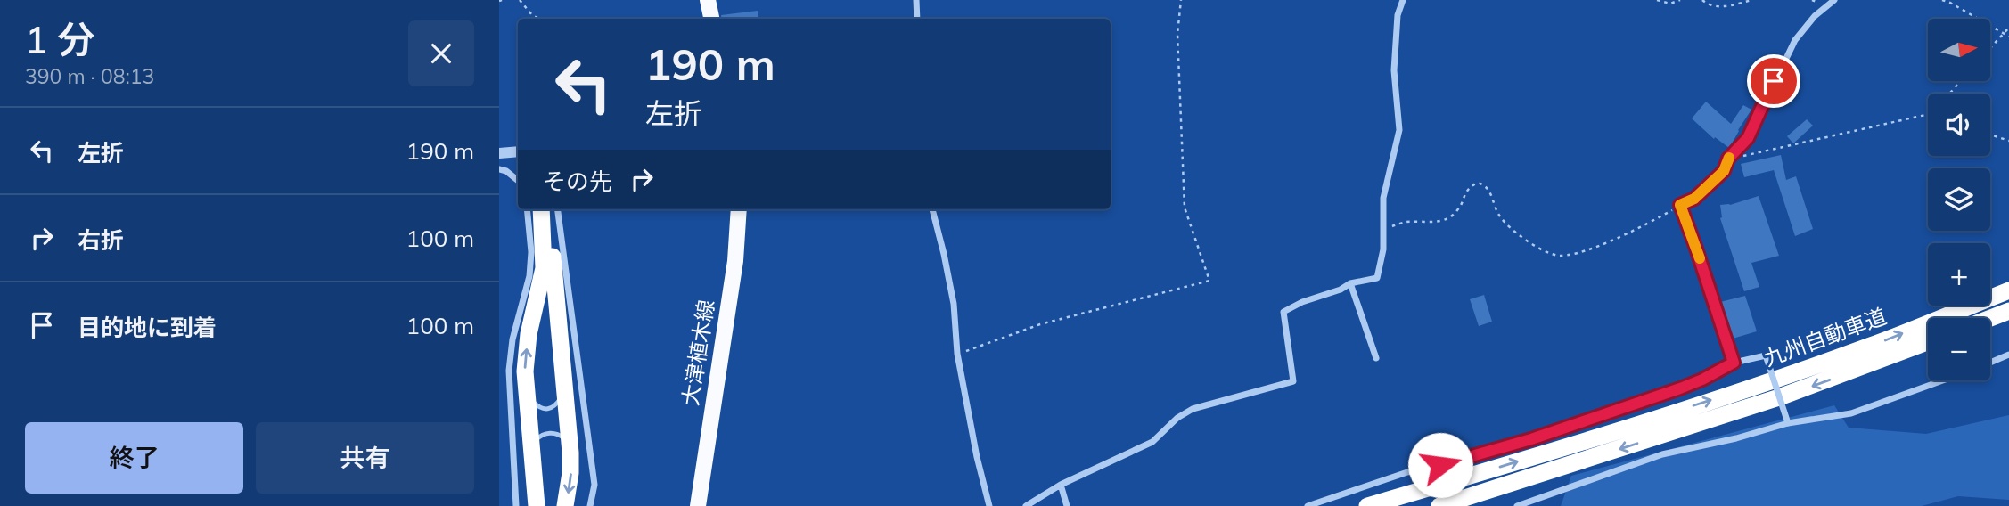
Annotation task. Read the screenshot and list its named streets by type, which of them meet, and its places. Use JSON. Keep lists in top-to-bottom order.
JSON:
{
  "streets": {
    "highway": ["九州自動車道"],
    "main road": ["大津植木線"]
  },
  "north": "right",
  "page": {
    "heading": ["1 分", "390 m · 08:13"],
    "map_buttons": ["+", "−"],
    "turn": ["190 m", "左折"],
    "list": [
      {
        "name": "左折",
        "value": "190 m"
      },
      {
        "name": "右折",
        "value": "100 m"
      },
      {
        "name": "目的地に到着",
        "value": "100 m"
      }
    ],
    "then": "その先",
    "buttons": ["終了", "共有"]
  }
}
